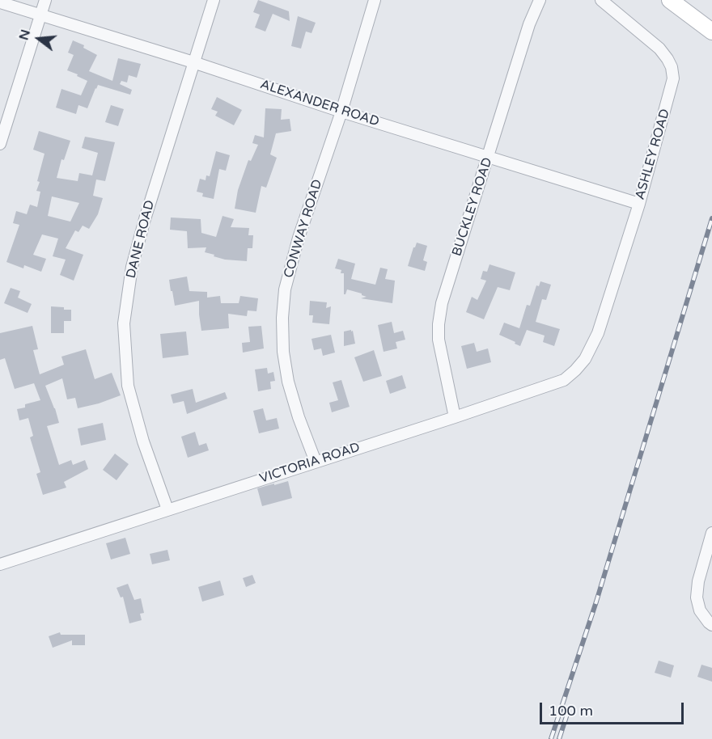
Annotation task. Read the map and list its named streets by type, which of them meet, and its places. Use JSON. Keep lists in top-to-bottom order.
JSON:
{
  "streets": {
    "street": [
      "ALEXANDER ROAD",
      "ASHLEY ROAD",
      "BUCKLEY ROAD",
      "CONWAY ROAD",
      "DANE ROAD",
      "VICTORIA ROAD"
    ]
  },
  "crossings": [
    ["ALEXANDER ROAD", "ASHLEY ROAD"],
    ["ALEXANDER ROAD", "BUCKLEY ROAD"],
    ["ALEXANDER ROAD", "CONWAY ROAD"],
    ["ALEXANDER ROAD", "DANE ROAD"],
    ["ASHLEY ROAD", "VICTORIA ROAD"],
    ["BUCKLEY ROAD", "VICTORIA ROAD"],
    ["CONWAY ROAD", "VICTORIA ROAD"],
    ["DANE ROAD", "VICTORIA ROAD"]
  ],
  "scale_bar": "100 m",
  "north": "left"
}
